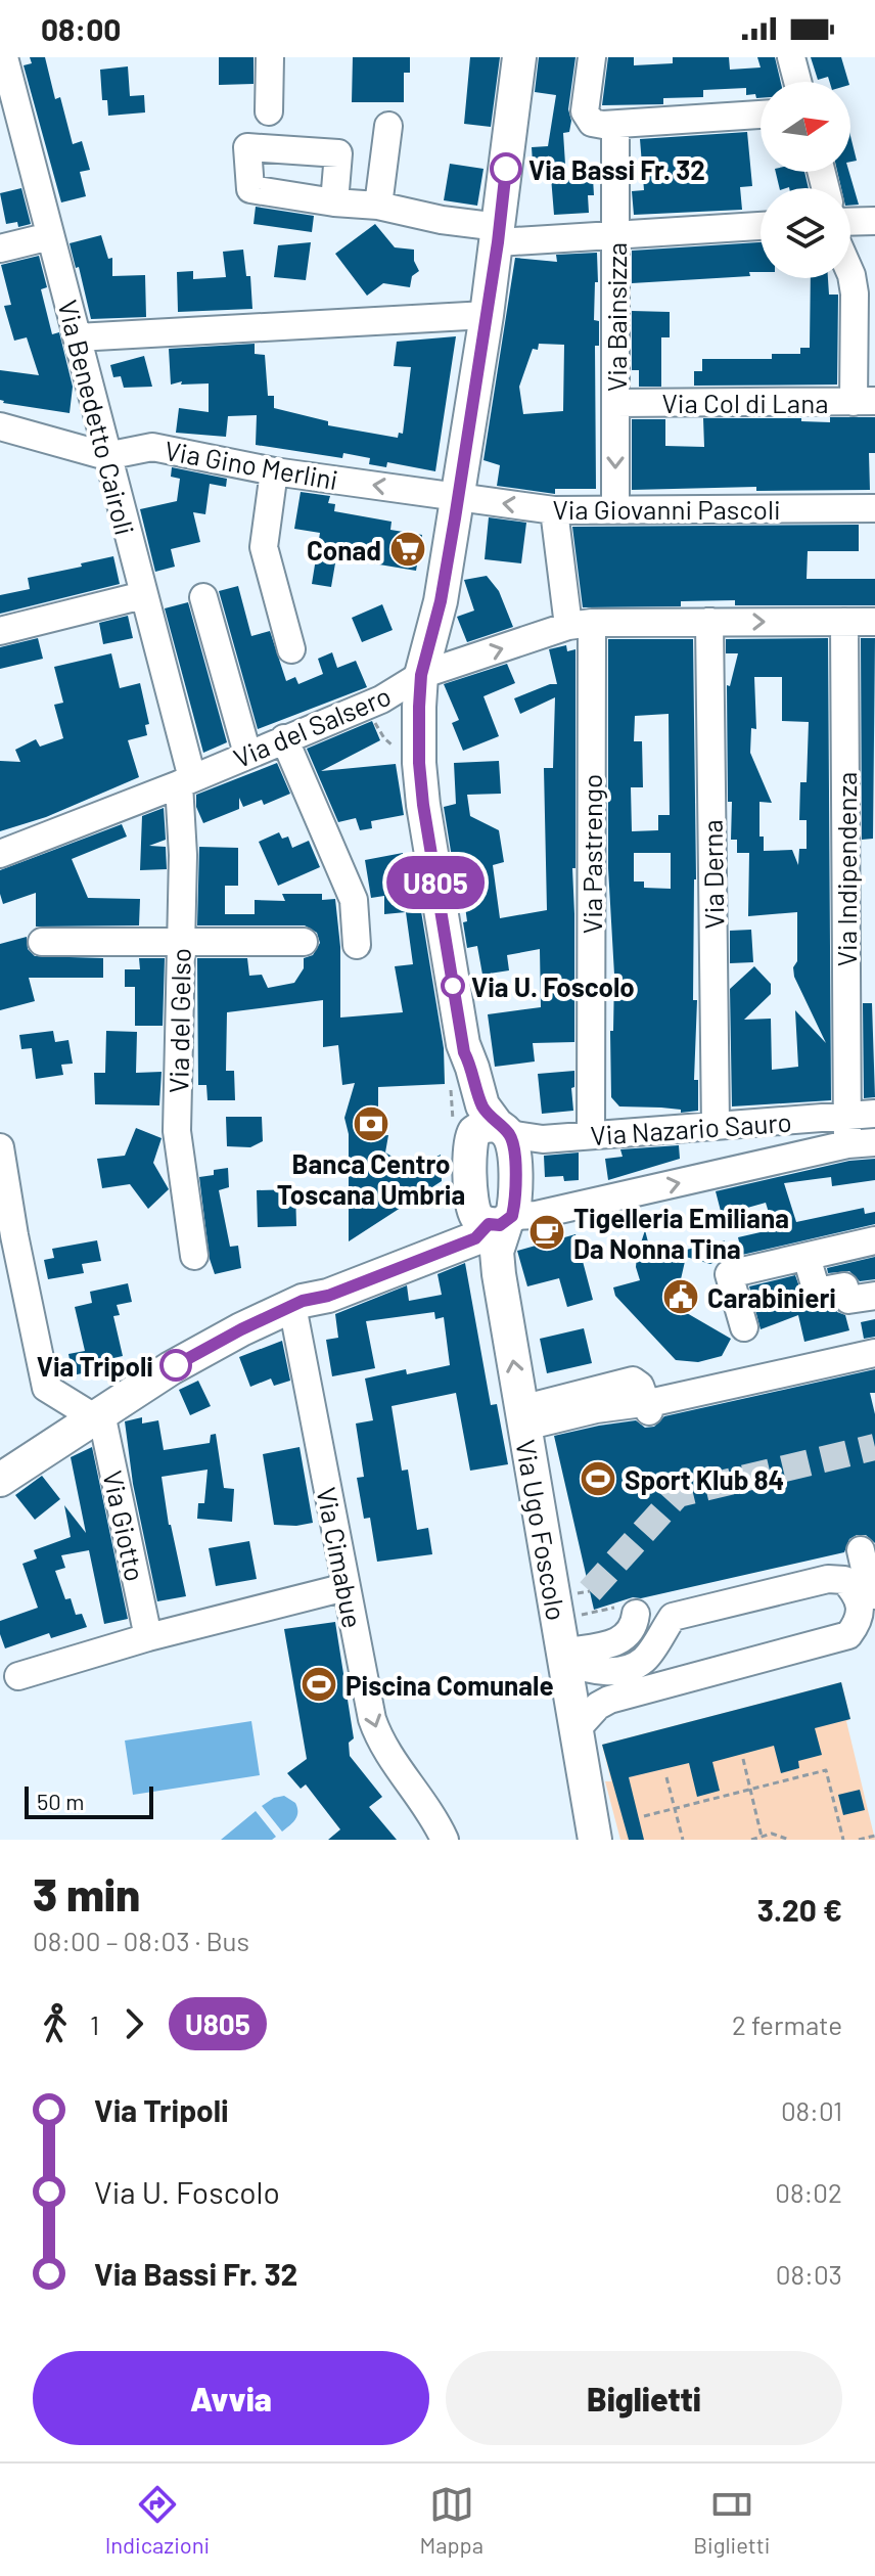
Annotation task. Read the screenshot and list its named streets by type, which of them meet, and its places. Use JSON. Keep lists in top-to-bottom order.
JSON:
{
  "streets": {
    "main road": ["Via Ugo Foscolo"],
    "street": [
      "Via Bainsizza",
      "Via Col di Lana",
      "Via Benedetto Cairoli",
      "Via Gino Merlini",
      "Via Giovanni Pascoli",
      "Via del Salsero",
      "Via Pastrengo",
      "Via Indipendenza",
      "Via Derna",
      "Via del Gelso",
      "Via Nazario Sauro",
      "Via Giotto",
      "Via Cimabue"
    ]
  },
  "crossings": [
    ["Via Bainsizza", "Via Col di Lana"],
    ["Via Bainsizza", "Via Giovanni Pascoli"],
    ["Via Benedetto Cairoli", "Via Gino Merlini"],
    ["Via Benedetto Cairoli", "Via del Salsero"],
    ["Via Benedetto Cairoli", "Via del Gelso"],
    ["Via Gino Merlini", "Via Giovanni Pascoli"],
    ["Via Giovanni Pascoli", "Via Pastrengo"],
    ["Via del Salsero", "Via Pastrengo"],
    ["Via del Salsero", "Via Indipendenza"],
    ["Via del Salsero", "Via Derna"],
    ["Via del Salsero", "Via del Gelso"],
    ["Via Pastrengo", "Via Nazario Sauro"],
    ["Via Indipendenza", "Via Nazario Sauro"],
    ["Via Derna", "Via Nazario Sauro"]
  ],
  "one_way": ["Via Cimabue"],
  "places": {
    "other": ["Via Bassi Fr. 32", "Via U. Foscolo", "Via Tripoli"],
    "supermarket": ["Conad"],
    "bank": ["Banca Centro Toscana Umbria"],
    "cafe": ["Tigelleria Emiliana Da Nonna Tina"],
    "public building": ["Carabinieri"],
    "sports": ["Sport Klub 84", "Piscina Comunale"]
  },
  "lines": ["bus line U805"],
  "scale_bar": "50 m",
  "north": "right",
  "page": {
    "status": "08:00",
    "on_map": "U805",
    "scale": "50 m",
    "heading": ["3 min", "08:00 – 08:03 · Bus", "3.20 €"],
    "legs": ["1", "U805", "2 fermate"],
    "list": [
      {
        "name": "Via Tripoli",
        "value": "08:01"
      },
      {
        "name": "Via U. Foscolo",
        "value": "08:02"
      },
      {
        "name": "Via Bassi Fr. 32",
        "value": "08:03"
      }
    ],
    "buttons": ["Avvia", "Biglietti"],
    "tabs": ["Indicazioni", "Mappa", "Biglietti"]
  }
}
